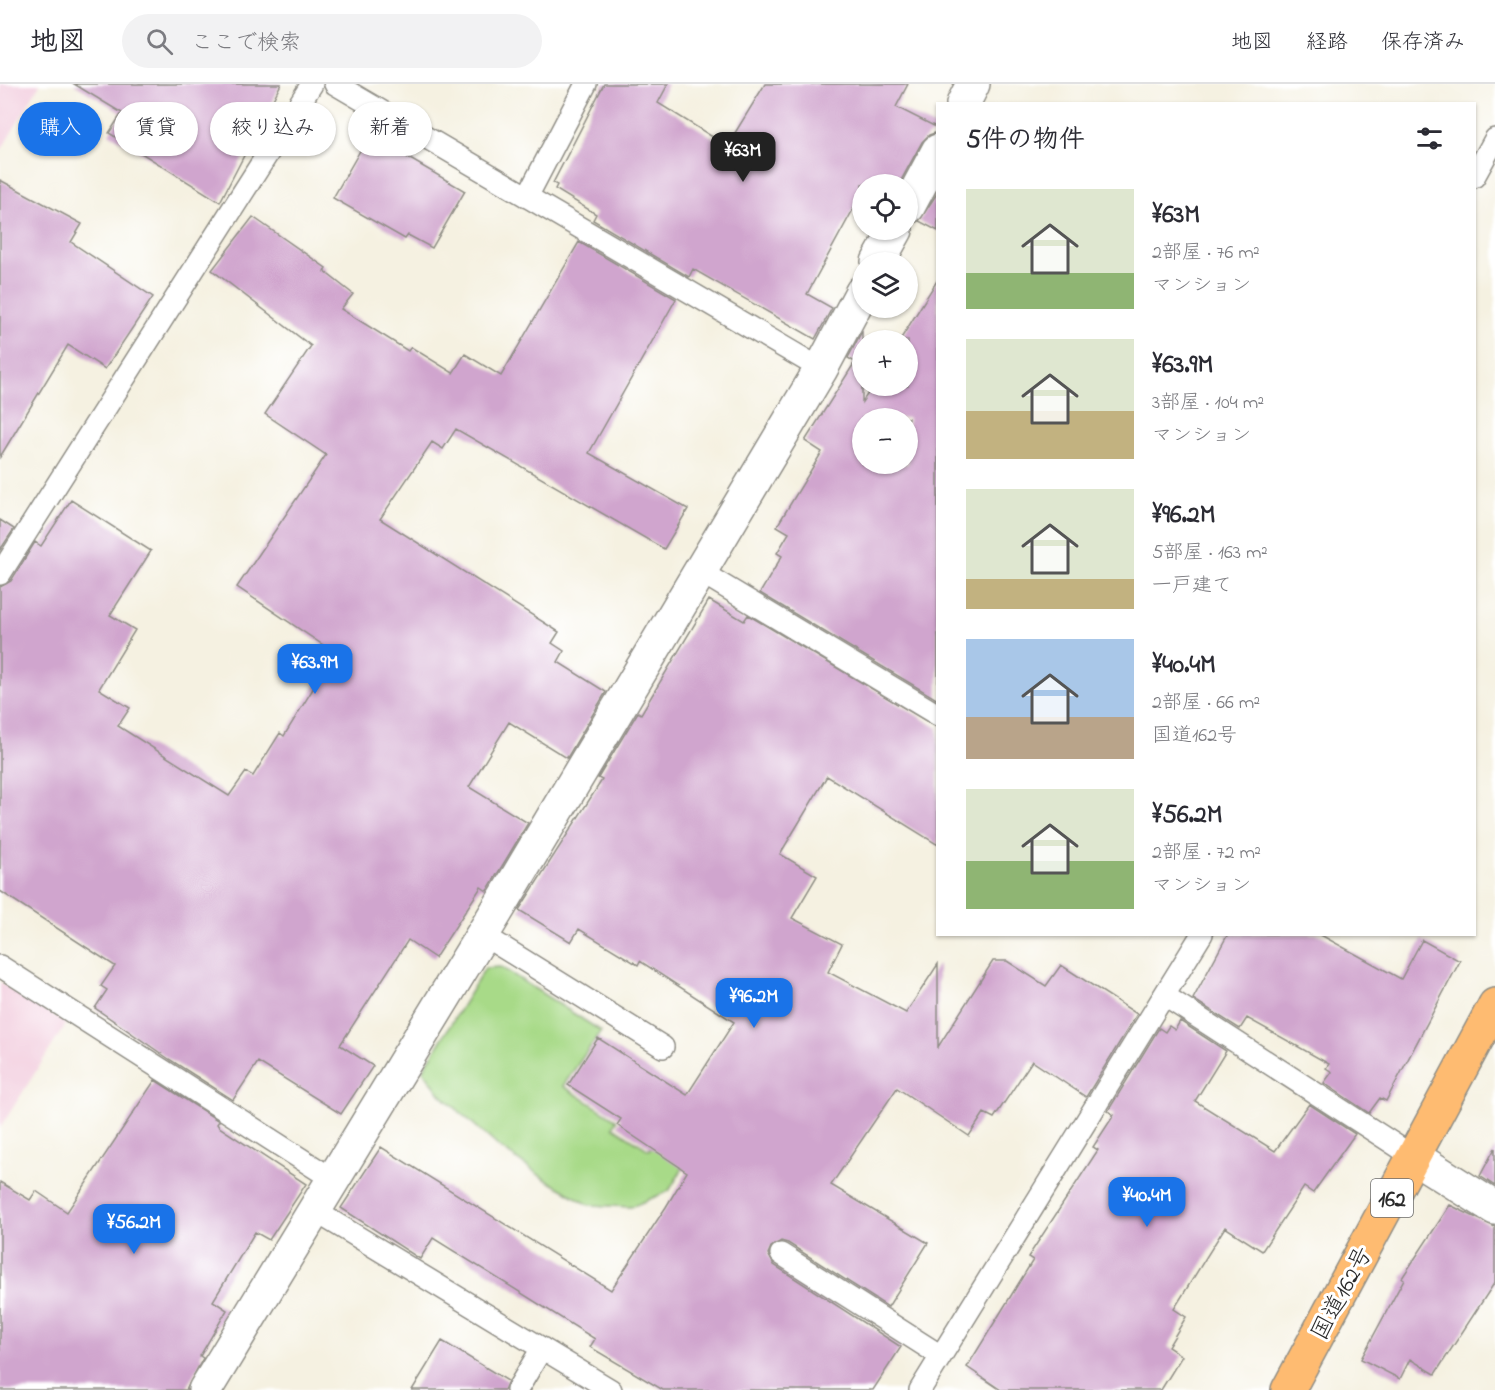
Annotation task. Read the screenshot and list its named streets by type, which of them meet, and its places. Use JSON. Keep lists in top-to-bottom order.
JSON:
{
  "streets": {
    "highway": ["162", "国道162号"]
  },
  "page": {
    "header": "地図",
    "search": "ここで検索",
    "nav": ["地図", "経路", "保存済み"],
    "chip": [
      "購入",
      "賃貸",
      "絞り込み",
      "新着"
    ],
    "heading": "5件の物件",
    "price": [
      "¥63M",
      "¥63.9M",
      "¥96.2M",
      "¥40.4M",
      "¥56.2M"
    ],
    "map_buttons": ["+", "−"],
    "list": [
      {
        "name": "¥63M",
        "note": "2部屋 · 76 m² · マンション"
      },
      {
        "name": "¥63.9M",
        "note": "3部屋 · 104 m² · マンション"
      },
      {
        "name": "¥96.2M",
        "note": "5部屋 · 163 m² · 一戸建て"
      },
      {
        "name": "¥40.4M",
        "note": "2部屋 · 66 m² · 国道162号"
      },
      {
        "name": "¥56.2M",
        "note": "2部屋 · 72 m² · マンション"
      }
    ]
  }
}
